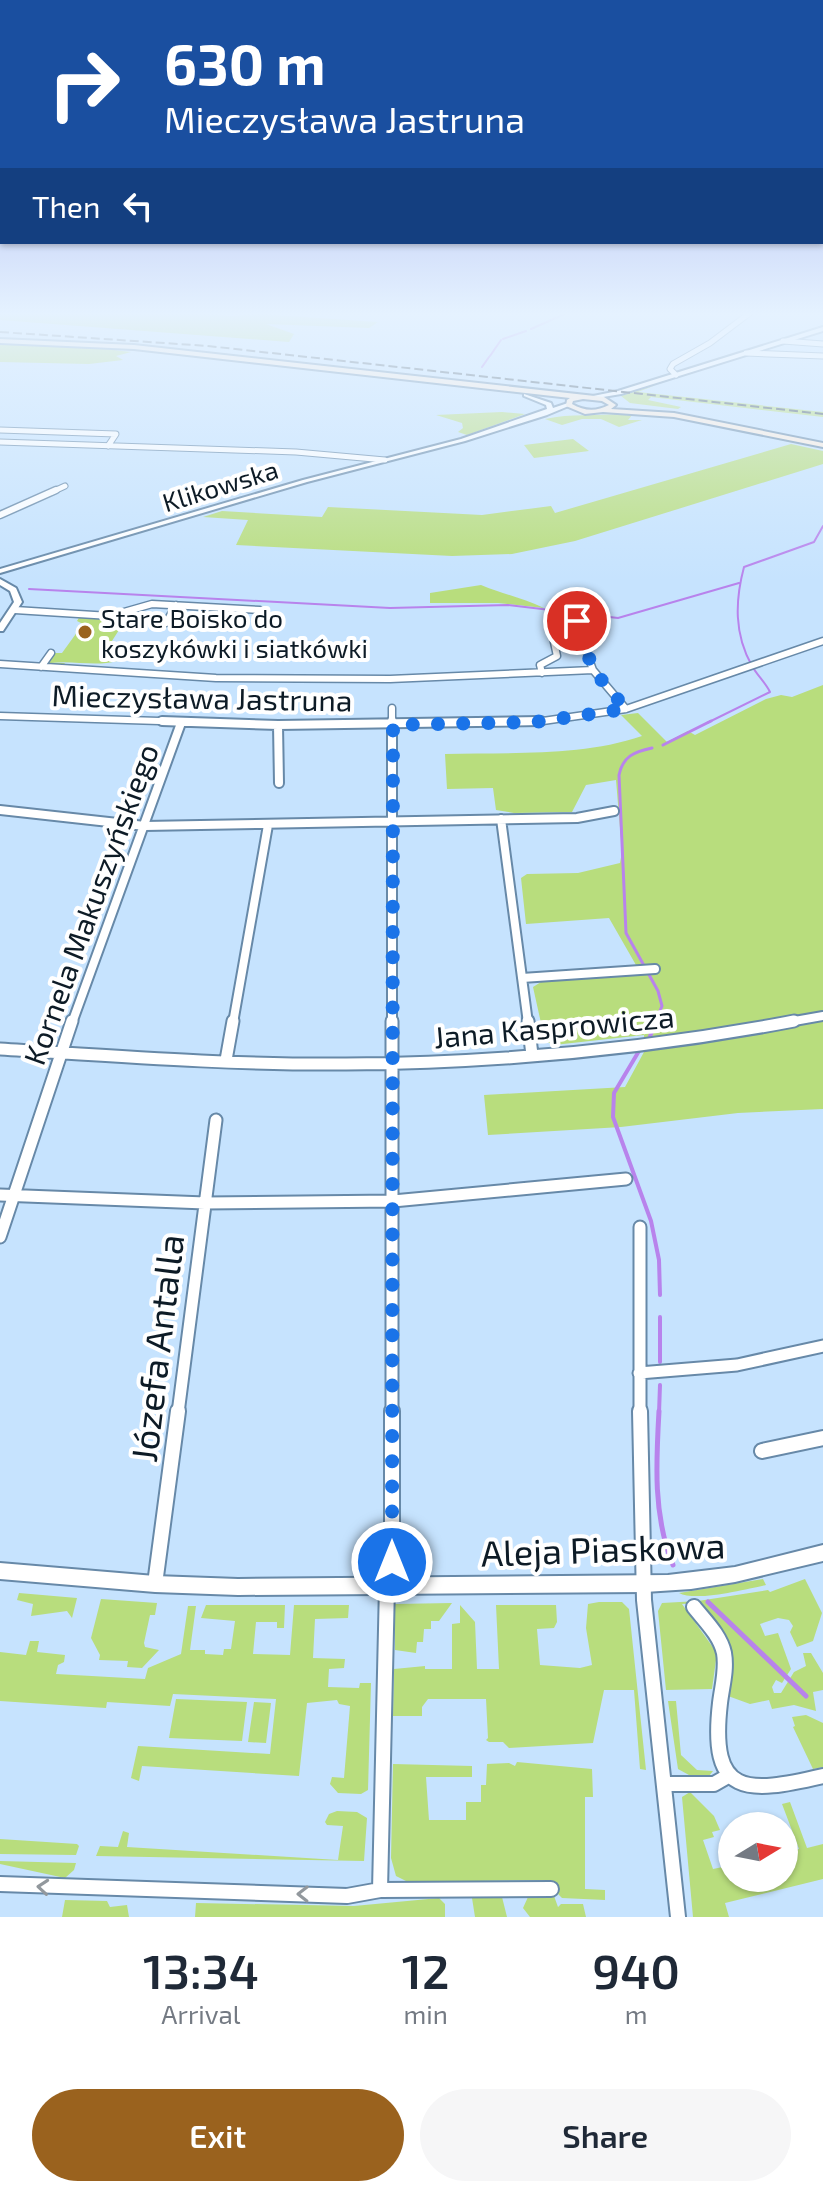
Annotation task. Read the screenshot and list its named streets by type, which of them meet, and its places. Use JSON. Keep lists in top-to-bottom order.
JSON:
{
  "streets": {
    "street": [
      "Klikowska",
      "Mieczysława Jastruna",
      "Kornela Makuszyńskiego",
      "Jana Kasprowicza",
      "Józefa Antalla",
      "Aleja Piaskowa"
    ]
  },
  "crossings": [
    ["Mieczysława Jastruna", "Kornela Makuszyńskiego"],
    ["Kornela Makuszyńskiego", "Jana Kasprowicza"],
    ["Józefa Antalla", "Aleja Piaskowa"]
  ],
  "places": ["Stare Boisko do koszykówki i siatkówki"],
  "north": "right",
  "page": {
    "turn": ["630 m", "Mieczysława Jastruna"],
    "then": "Then",
    "eta": [
      "13:34",
      "Arrival",
      "12",
      "min",
      "940",
      "m"
    ],
    "buttons": ["Exit", "Share"]
  }
}
